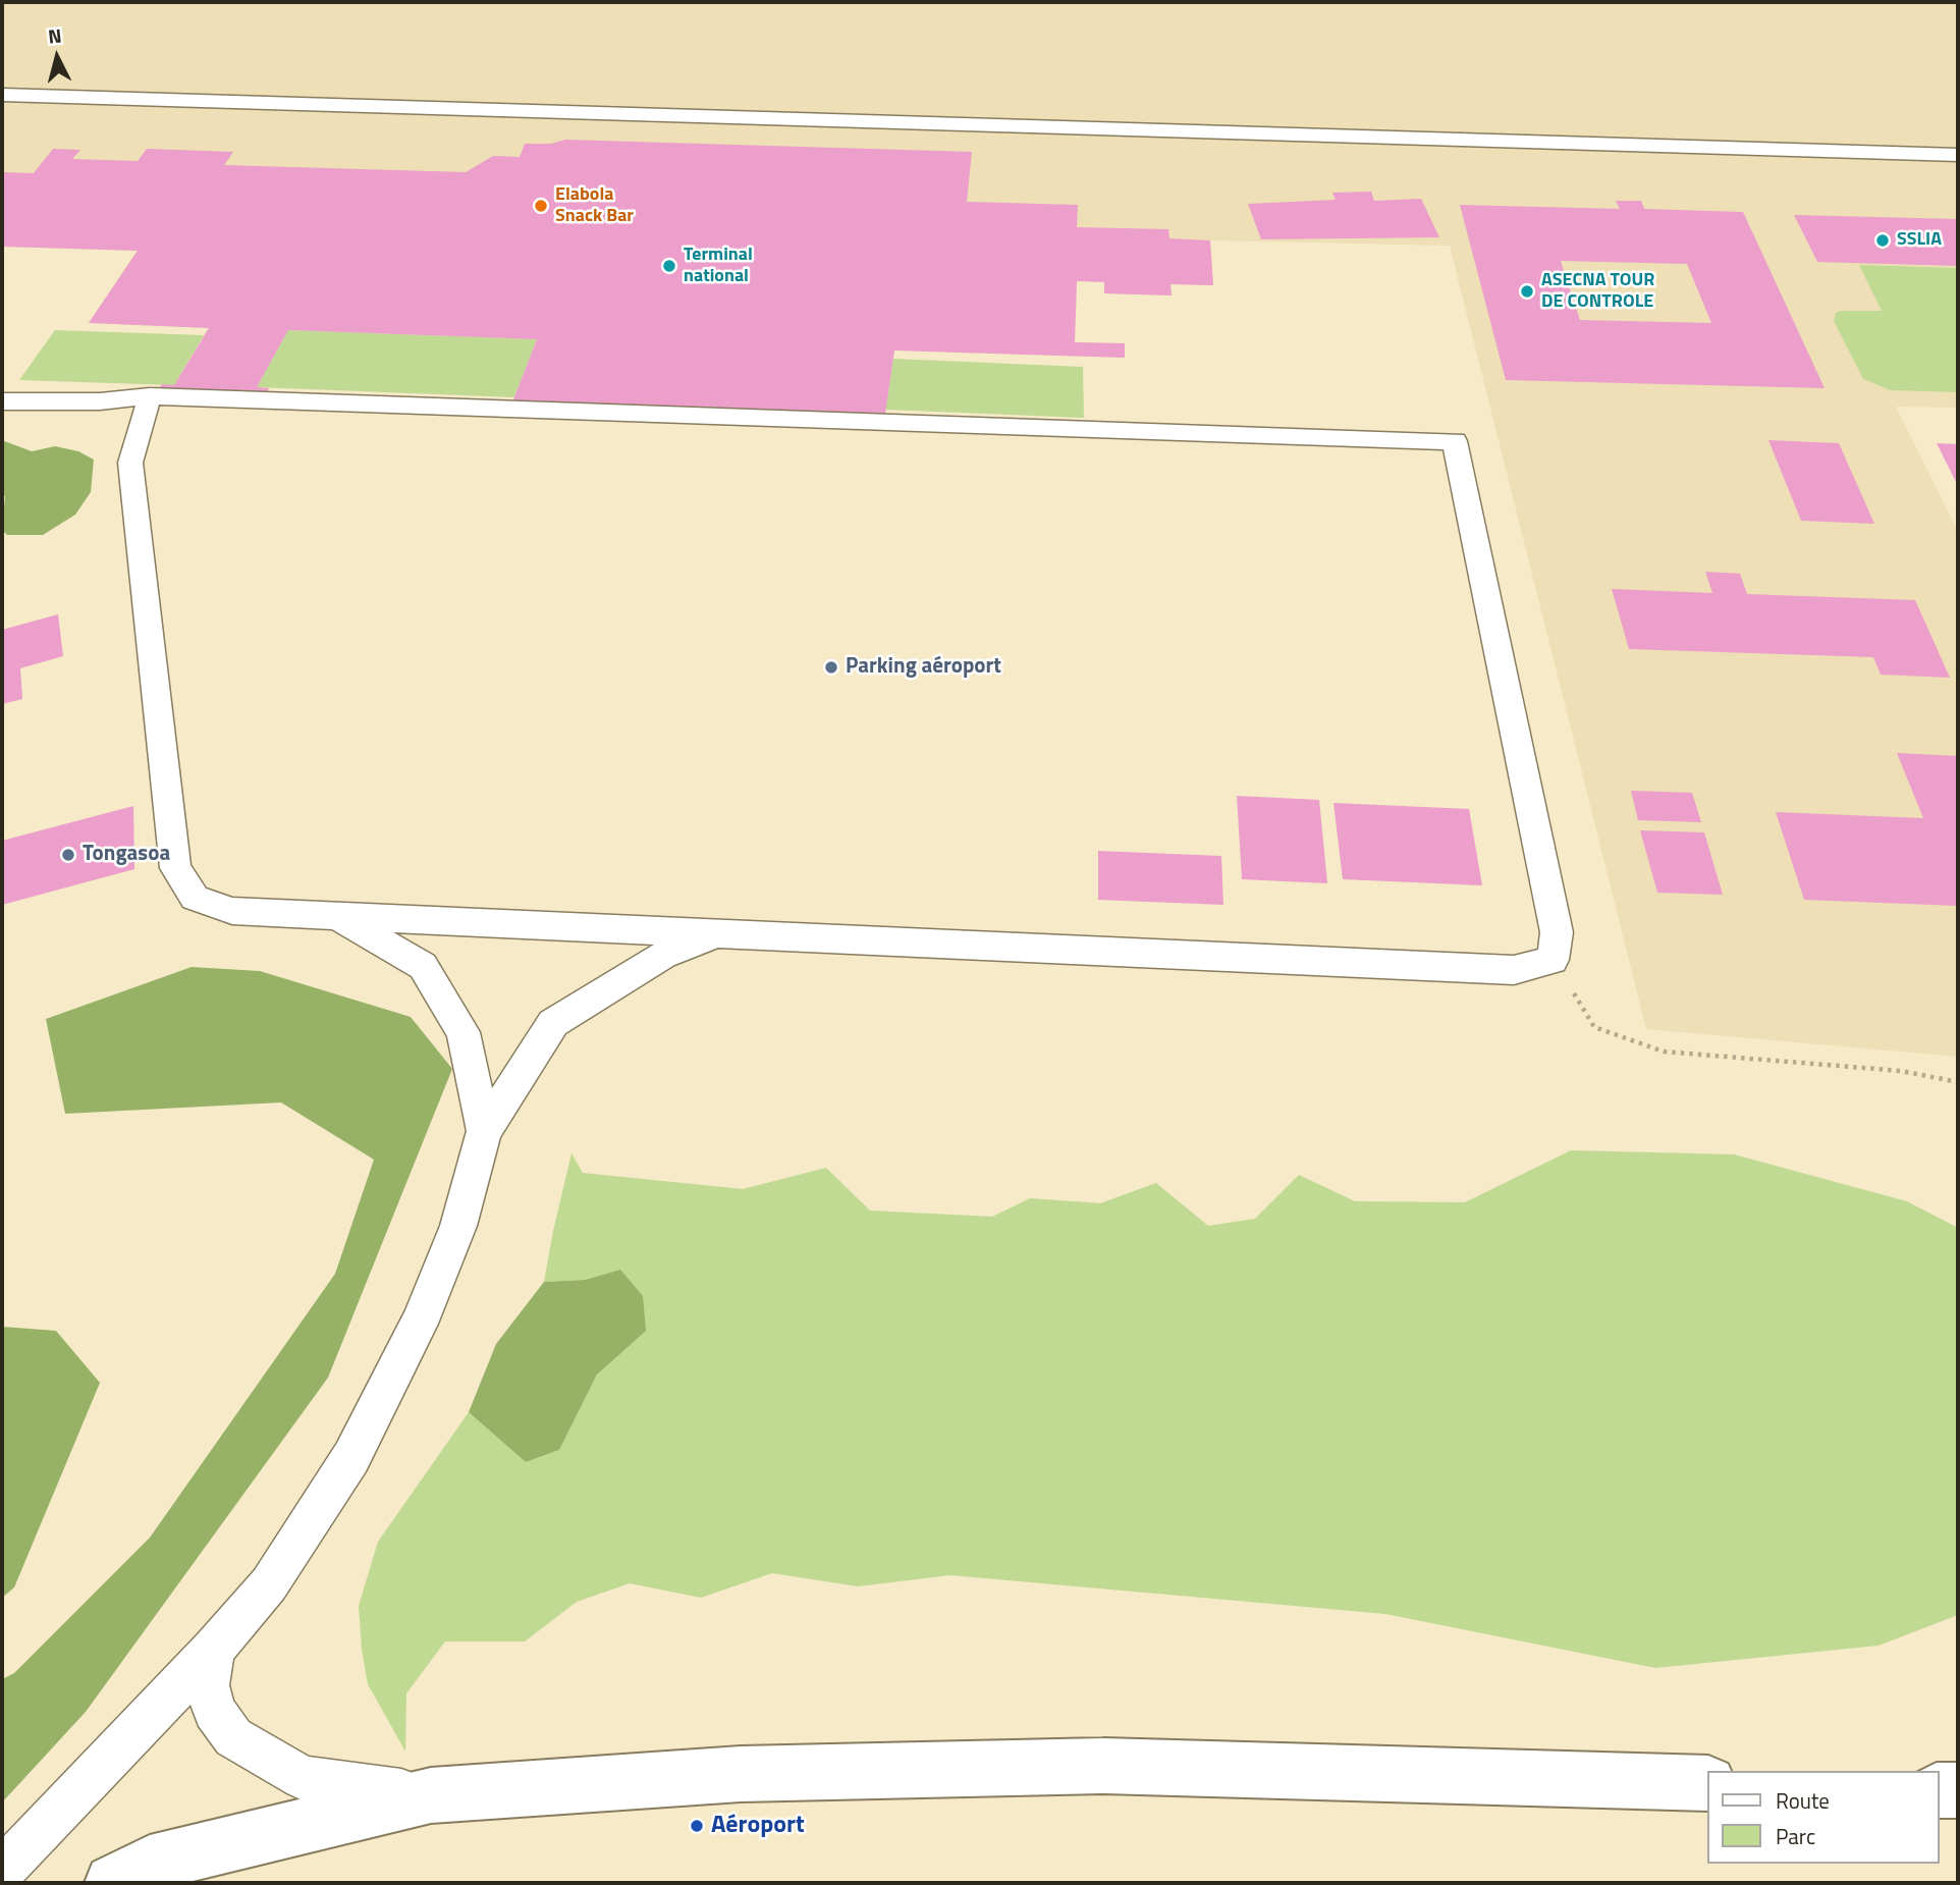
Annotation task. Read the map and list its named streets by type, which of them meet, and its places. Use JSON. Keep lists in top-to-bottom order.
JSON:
{
  "places": [
    "Elabola Snack Bar",
    "SSLIA",
    "Terminal national",
    "ASECNA TOUR DE CONTROLE",
    "Parking aéroport",
    "Tongasoa",
    "Aéroport"
  ],
  "legend": ["Route", "Parc"],
  "north": "top"
}
